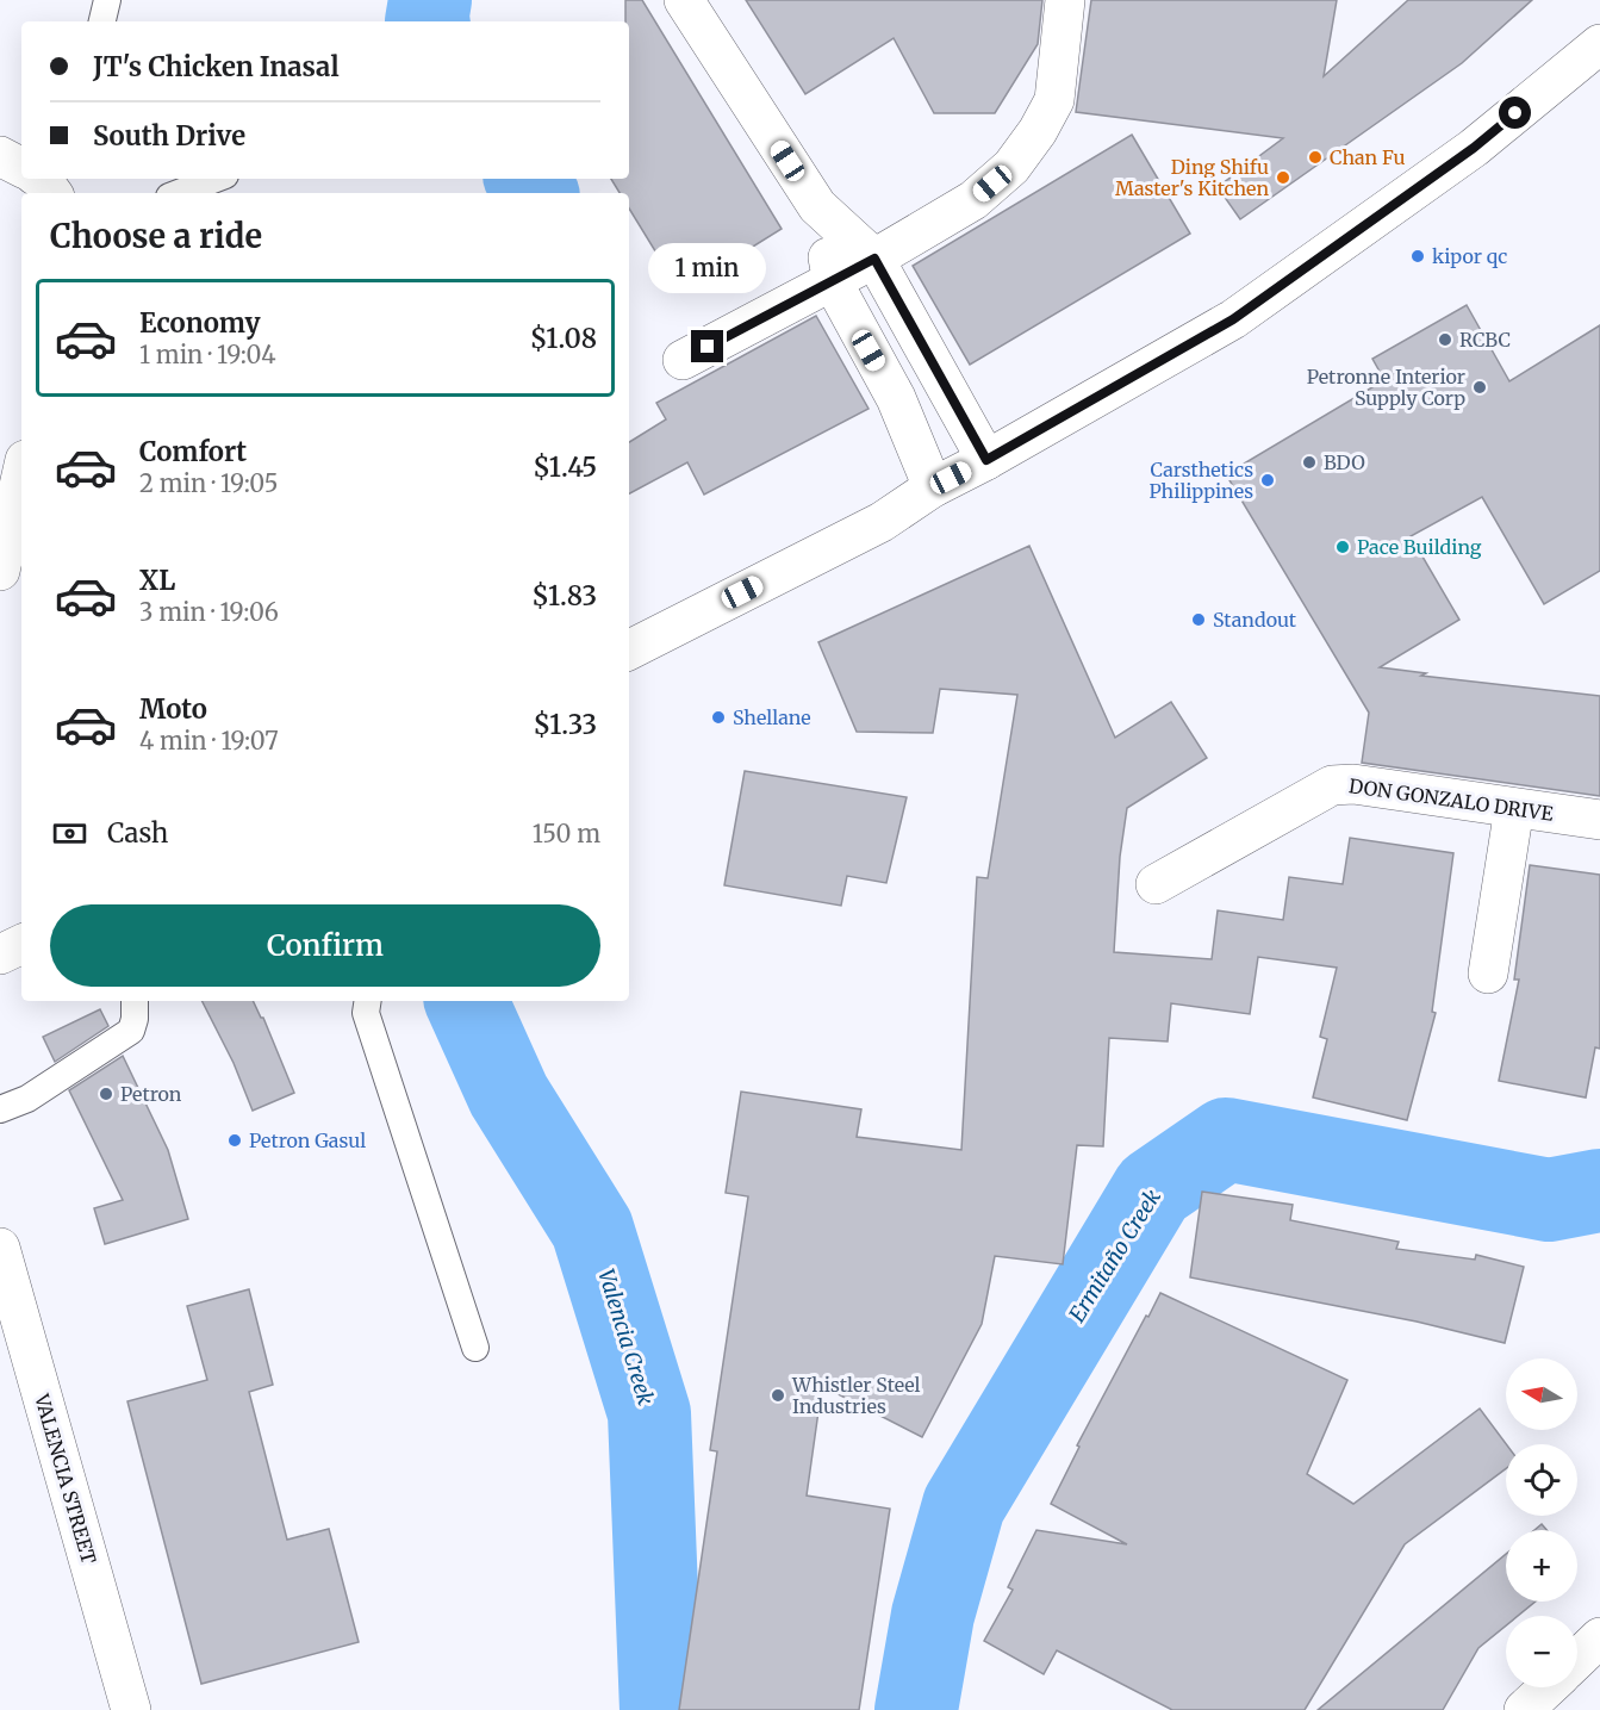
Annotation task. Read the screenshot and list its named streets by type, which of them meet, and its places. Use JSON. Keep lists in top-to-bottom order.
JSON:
{
  "streets": {
    "street": ["DON GONZALO DRIVE", "VALENCIA STREET"]
  },
  "water": ["Ermitaño Creek", "Valencia Creek"],
  "places": [
    "Chan Fu",
    "Ding Shifu Master's Kitchen",
    "kipor qc",
    "RCBC",
    "Petronne Interior Supply Corp",
    "BDO",
    "Carsthetics Philippines",
    "Pace Building",
    "Standout",
    "Shellane",
    "Petron",
    "Petron Gasul",
    "Whistler Steel Industries"
  ],
  "north": "left",
  "page": {
    "banner": ["JT's Chicken Inasal", "South Drive"],
    "heading": "Choose a ride",
    "bubble": "1 min",
    "list": [
      {
        "name": "Economy",
        "note": "1 min · 19:04",
        "value": "$1.08"
      },
      {
        "name": "Comfort",
        "note": "2 min · 19:05",
        "value": "$1.45"
      },
      {
        "name": "XL",
        "note": "3 min · 19:06",
        "value": "$1.83"
      },
      {
        "name": "Moto",
        "note": "4 min · 19:07",
        "value": "$1.33"
      }
    ],
    "pay": ["Cash", "150 m"],
    "buttons": "Confirm",
    "map_buttons": ["+", "−"]
  }
}
